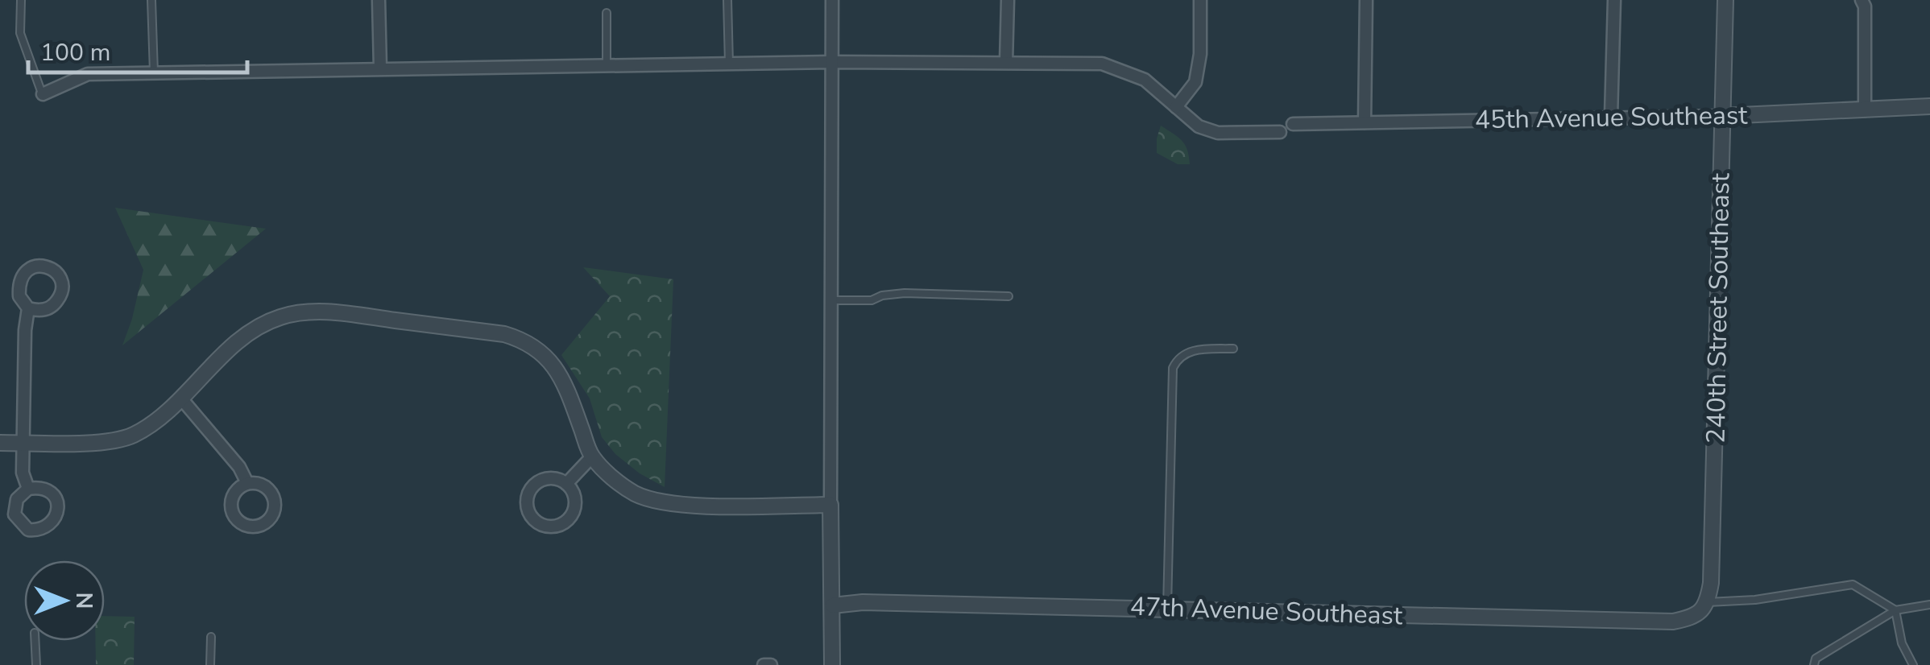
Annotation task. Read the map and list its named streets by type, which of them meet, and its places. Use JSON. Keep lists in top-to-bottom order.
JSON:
{
  "streets": {
    "street": ["45th Avenue Southeast", "240th Street Southeast", "47th Avenue Southeast"]
  },
  "crossings": [
    ["45th Avenue Southeast", "240th Street Southeast"],
    ["240th Street Southeast", "47th Avenue Southeast"]
  ],
  "scale_bar": "100 m",
  "north": "right"
}
